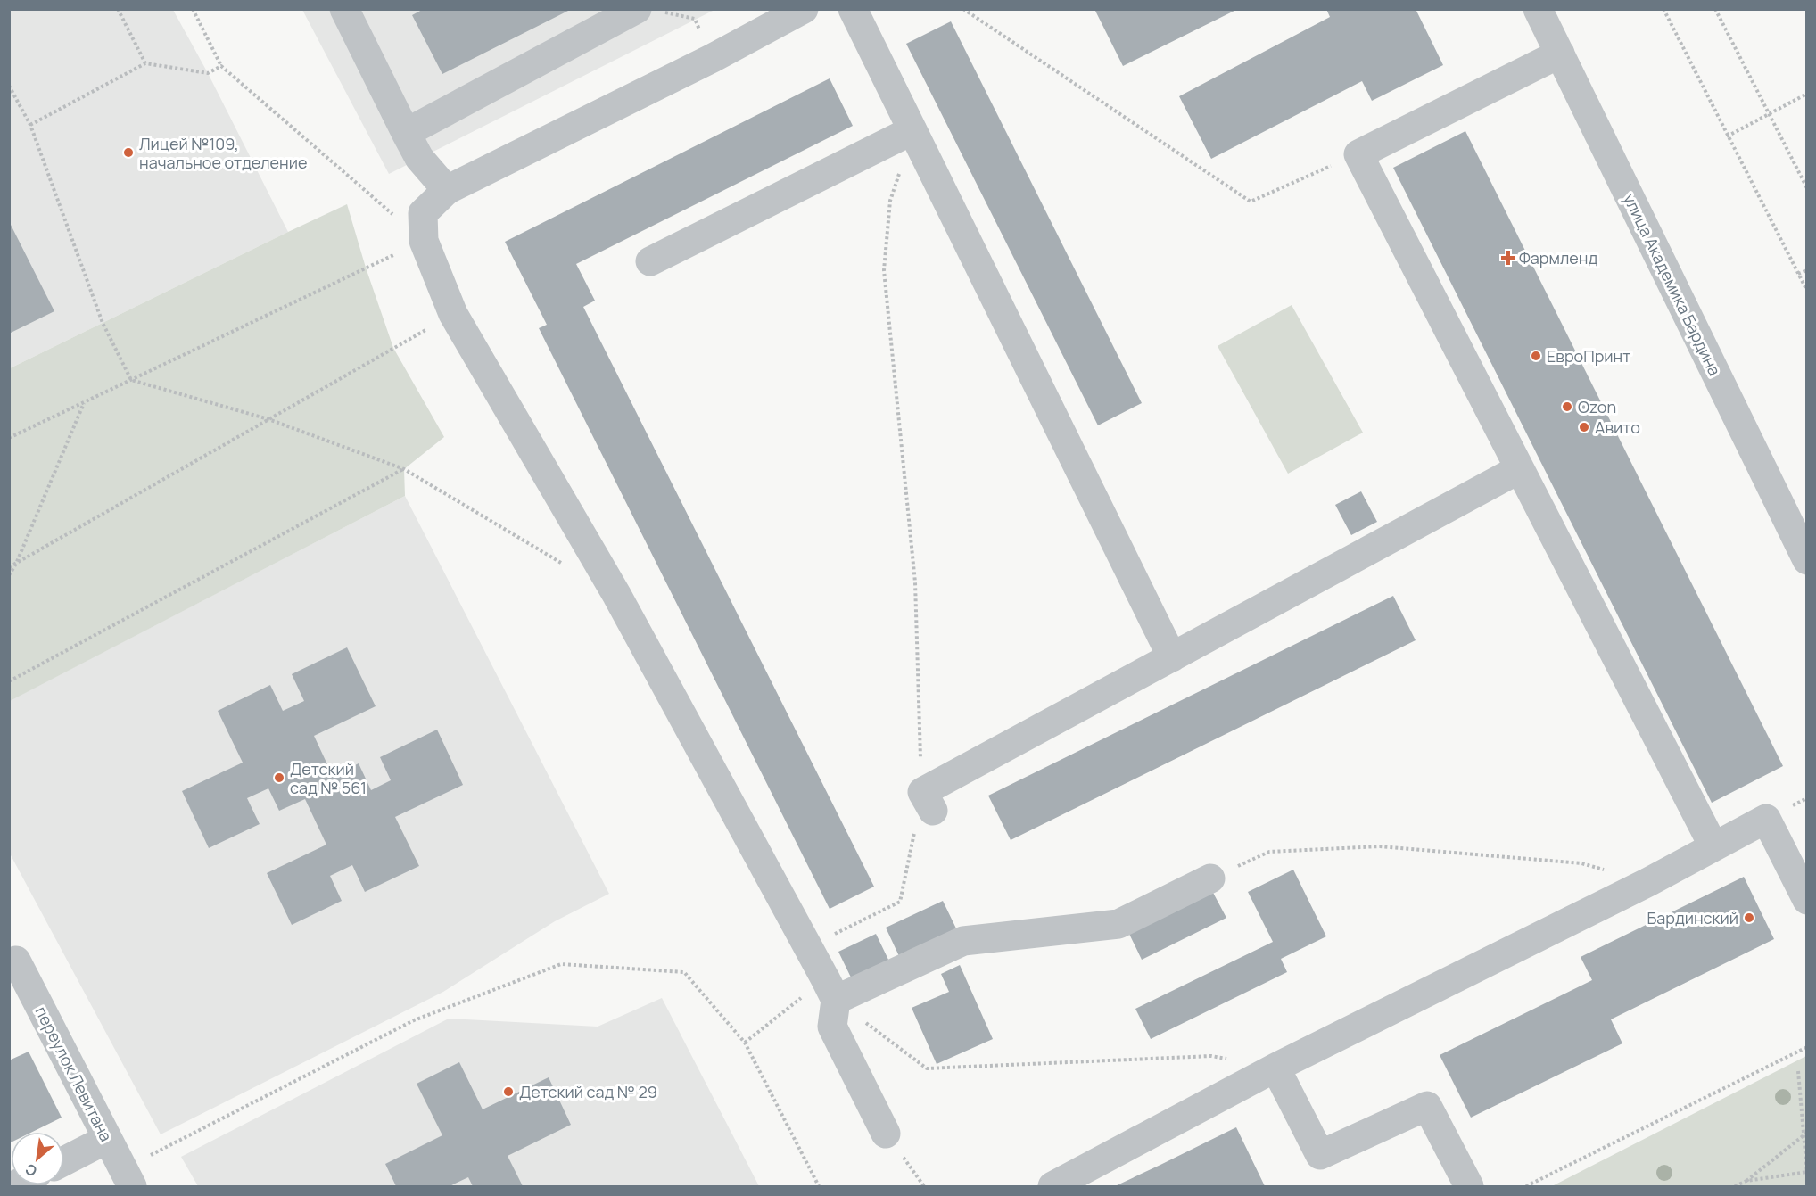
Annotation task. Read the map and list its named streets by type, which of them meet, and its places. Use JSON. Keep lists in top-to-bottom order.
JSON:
{
  "streets": {
    "street": ["улица Академика Бардина", "переулок Левитана"]
  },
  "places": {
    "other": [
      "Лицей №109, начальное отделение",
      "ЕвроПринт",
      "Ozon",
      "Авито",
      "Детский сад № 561",
      "Бардинский",
      "Детский сад № 29"
    ],
    "health": ["Фармленд"]
  },
  "north": "bottom left"
}
